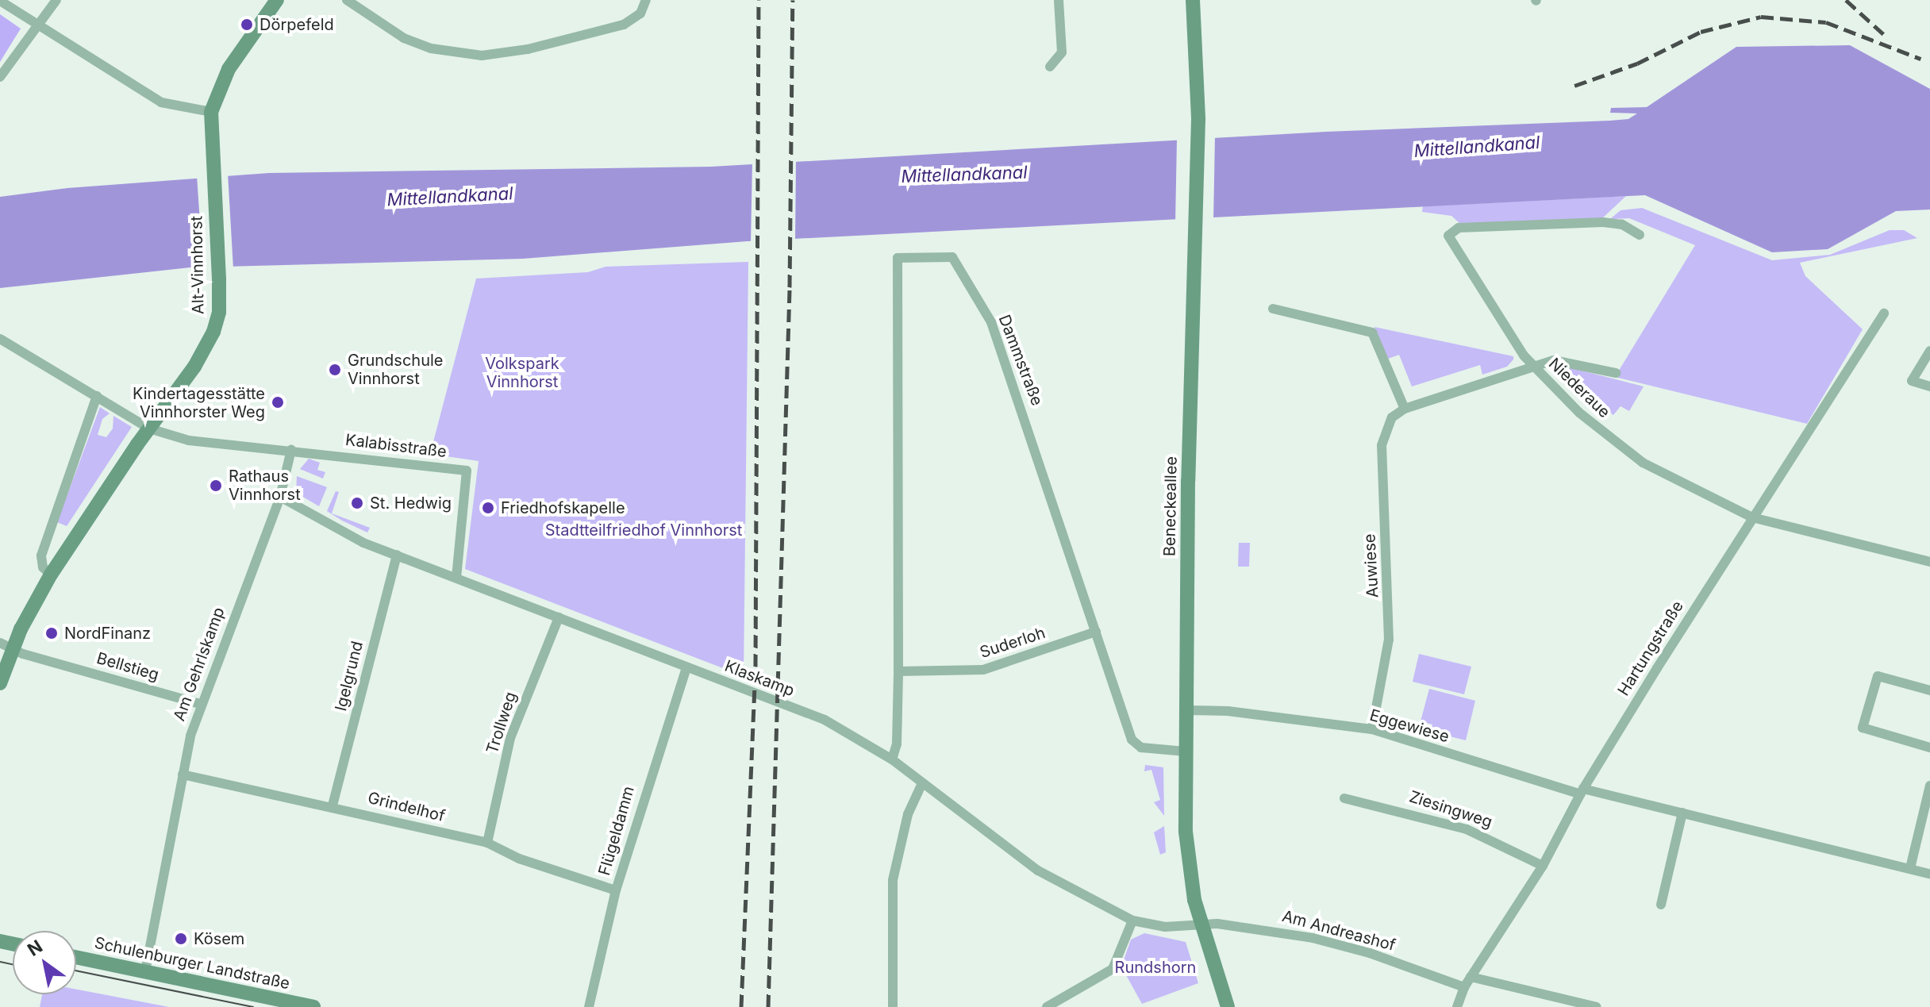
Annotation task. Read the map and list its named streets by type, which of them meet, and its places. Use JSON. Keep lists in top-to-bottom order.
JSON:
{
  "streets": {
    "street": [
      "Alt-Vinnhorst",
      "Dammstraße",
      "Niederaue",
      "Kalabisstraße",
      "Beneckeallee",
      "Auwiese",
      "Suderloh",
      "Hartungstraße",
      "Am Gehrlskamp",
      "Bellstieg",
      "Igelgrund",
      "Klaskamp",
      "Trollweg",
      "Eggewiese",
      "Grindelhof",
      "Ziesingweg",
      "Flügeldamm",
      "Am Andreashof",
      "Schulenburger Landstraße"
    ]
  },
  "crossings": [
    ["Alt-Vinnhorst", "Bellstieg"],
    ["Dammstraße", "Beneckeallee"],
    ["Dammstraße", "Suderloh"],
    ["Dammstraße", "Klaskamp"],
    ["Niederaue", "Hartungstraße"],
    ["Kalabisstraße", "Am Gehrlskamp"],
    ["Kalabisstraße", "Klaskamp"],
    ["Beneckeallee", "Klaskamp"],
    ["Beneckeallee", "Eggewiese"],
    ["Beneckeallee", "Am Andreashof"],
    ["Auwiese", "Eggewiese"],
    ["Hartungstraße", "Eggewiese"],
    ["Hartungstraße", "Ziesingweg"],
    ["Hartungstraße", "Am Andreashof"],
    ["Am Gehrlskamp", "Bellstieg"],
    ["Am Gehrlskamp", "Klaskamp"],
    ["Am Gehrlskamp", "Grindelhof"],
    ["Am Gehrlskamp", "Schulenburger Landstraße"],
    ["Igelgrund", "Klaskamp"],
    ["Igelgrund", "Grindelhof"],
    ["Klaskamp", "Trollweg"],
    ["Klaskamp", "Flügeldamm"],
    ["Klaskamp", "Am Andreashof"],
    ["Trollweg", "Grindelhof"],
    ["Grindelhof", "Flügeldamm"]
  ],
  "water": ["Mittellandkanal"],
  "parks": ["Volkspark Vinnhorst", "Stadtteilfriedhof Vinnhorst", "Rundshorn"],
  "places": [
    "Dörpefeld",
    "Grundschule Vinnhorst",
    "Kindertagesstätte Vinnhorster Weg",
    "Rathaus Vinnhorst",
    "St. Hedwig",
    "Friedhofskapelle",
    "NordFinanz",
    "Kösem"
  ],
  "north": "top left"
}
